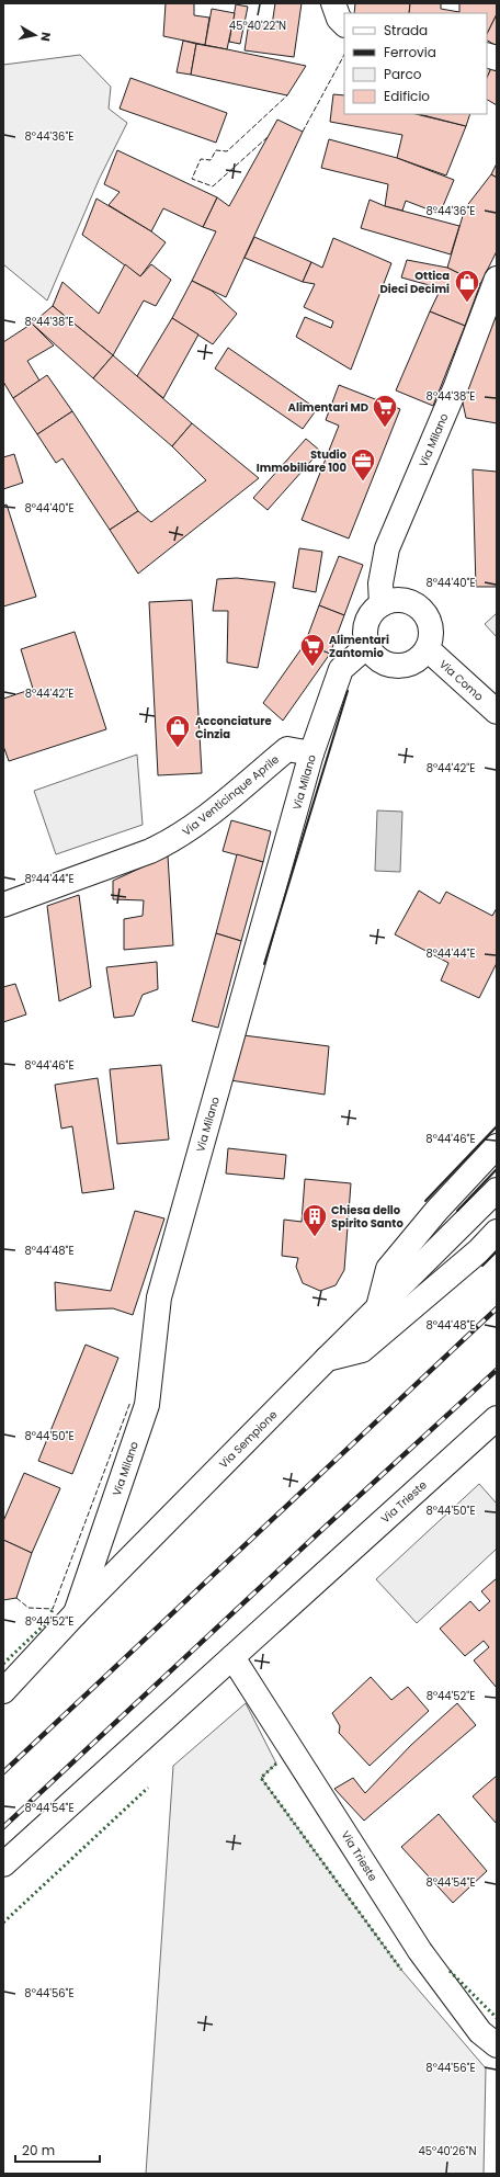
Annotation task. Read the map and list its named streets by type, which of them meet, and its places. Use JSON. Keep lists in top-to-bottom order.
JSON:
{
  "streets": {
    "street": [
      "Via Milano",
      "Via Como",
      "Via Venticinque Aprile",
      "Via Sempione",
      "Via Trieste"
    ]
  },
  "crossings": [
    ["Via Milano", "Via Como"],
    ["Via Milano", "Via Venticinque Aprile"],
    ["Via Milano", "Via Sempione"]
  ],
  "places": {
    "shop": ["Ottica Dieci Decimi", "Acconciature Cinzia"],
    "supermarket": ["Alimentari MD", "Alimentari Zantomio"],
    "office": ["Studio Immobiliare 100"],
    "building": ["Chiesa dello Spirito Santo"]
  },
  "legend": [
    "Strada",
    "Ferrovia",
    "Parco",
    "Edificio"
  ],
  "scale_bar": "20 m",
  "north": "right",
  "coordinates": [
    "45°40'22\"N",
    "8°44'36\"E",
    "8°44'38\"E",
    "8°44'40\"E",
    "8°44'42\"E",
    "8°44'44\"E",
    "8°44'46\"E",
    "8°44'48\"E",
    "8°44'50\"E",
    "8°44'52\"E",
    "8°44'54\"E",
    "8°44'56\"E",
    "45°40'26\"N"
  ]
}
